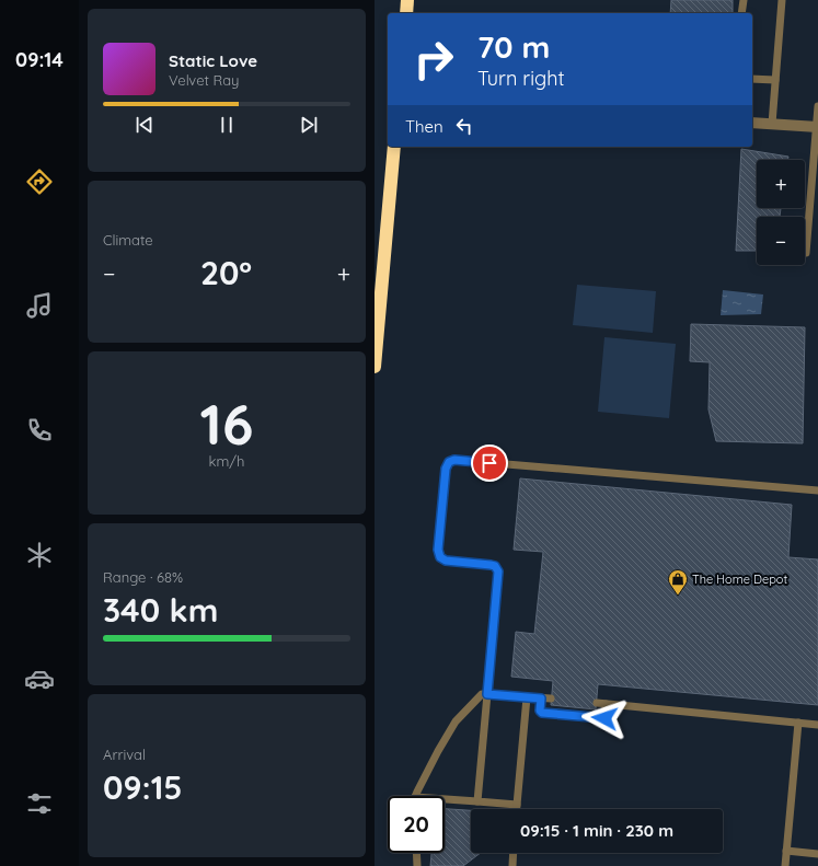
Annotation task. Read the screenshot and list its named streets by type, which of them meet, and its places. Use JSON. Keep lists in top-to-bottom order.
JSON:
{
  "places": {
    "shop": ["The Home Depot"]
  },
  "page": {
    "tabs": "09:14",
    "turn": ["70 m", "Turn right"],
    "song": ["Static Love", "Velvet Ray"],
    "then": "Then",
    "map_buttons": ["+", "−"],
    "tile": [
      "Climate",
      ["16", "km/h"],
      ["Range · 68%", "340 km"],
      ["Arrival", "09:15"]
    ],
    "heat": ["−", "20°", "+"],
    "limit": "20",
    "trip": "09:15 · 1 min · 230 m"
  }
}
